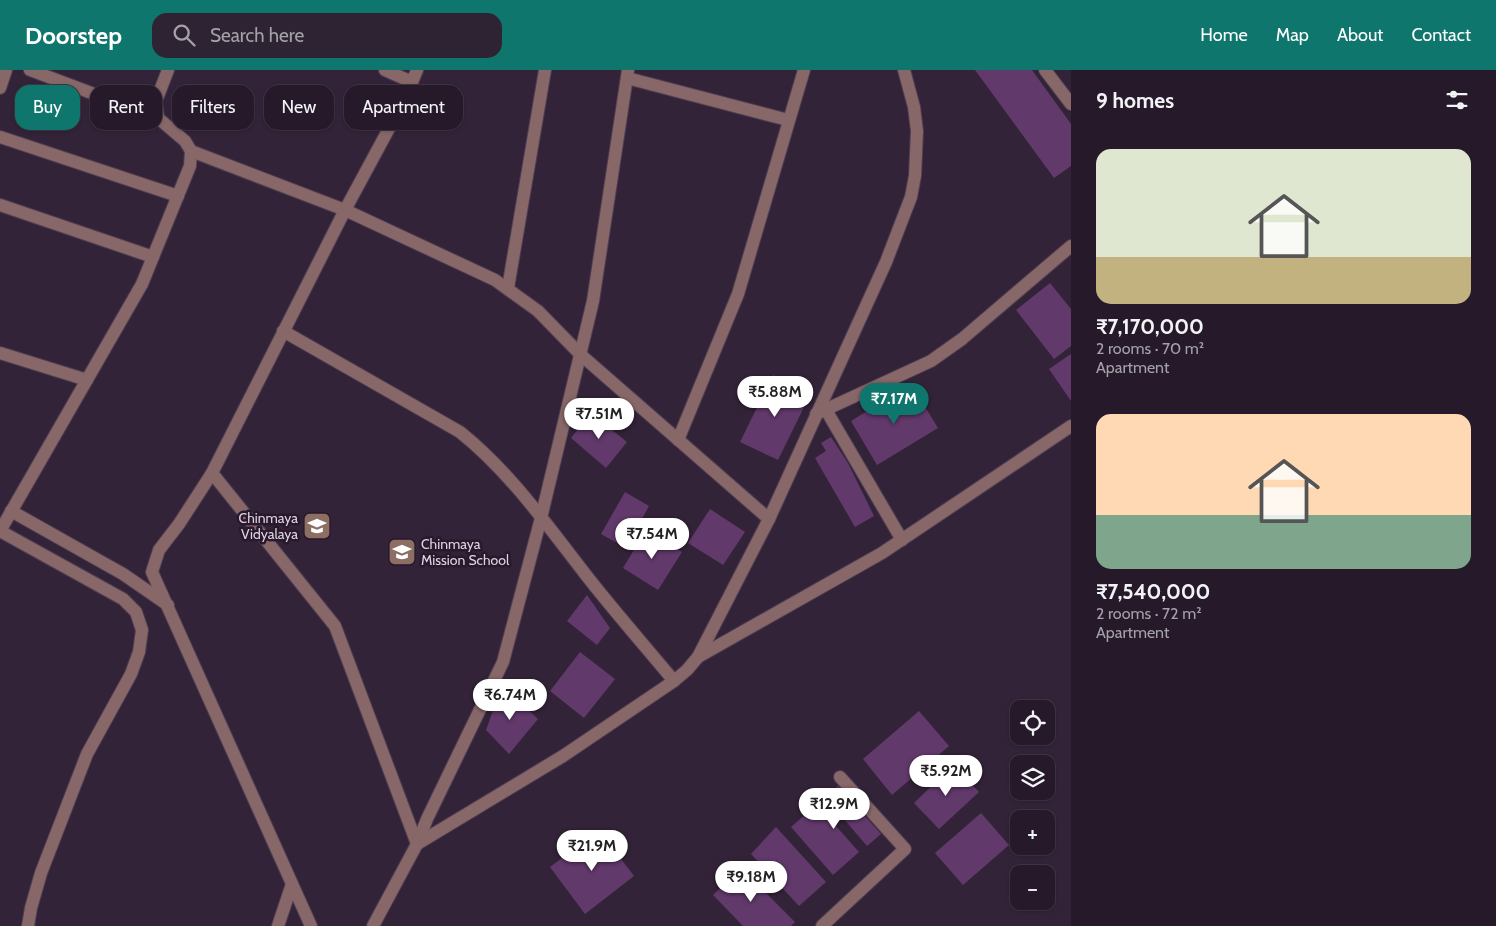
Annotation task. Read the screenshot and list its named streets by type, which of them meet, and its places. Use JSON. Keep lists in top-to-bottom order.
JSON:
{
  "places": {
    "school or university": ["Chinmaya Vidyalaya", "Chinmaya Mission School"]
  },
  "page": {
    "header": "Doorstep",
    "search": "Search here",
    "nav": [
      "Home",
      "Map",
      "About",
      "Contact"
    ],
    "heading": "9 homes",
    "chip": [
      "Buy",
      "Rent",
      "Filters",
      "New",
      "Apartment"
    ],
    "list": [
      {
        "name": "₹7,170,000",
        "note": "2 rooms · 70 m² · Apartment"
      },
      {
        "name": "₹7,540,000",
        "note": "2 rooms · 72 m² · Apartment"
      }
    ],
    "price": [
      "₹5.88M",
      "₹7.17M",
      "₹7.51M",
      "₹7.54M",
      "₹6.74M",
      "₹5.92M",
      "₹12.9M",
      "₹21.9M",
      "₹9.18M"
    ],
    "map_buttons": ["+", "−"]
  }
}
